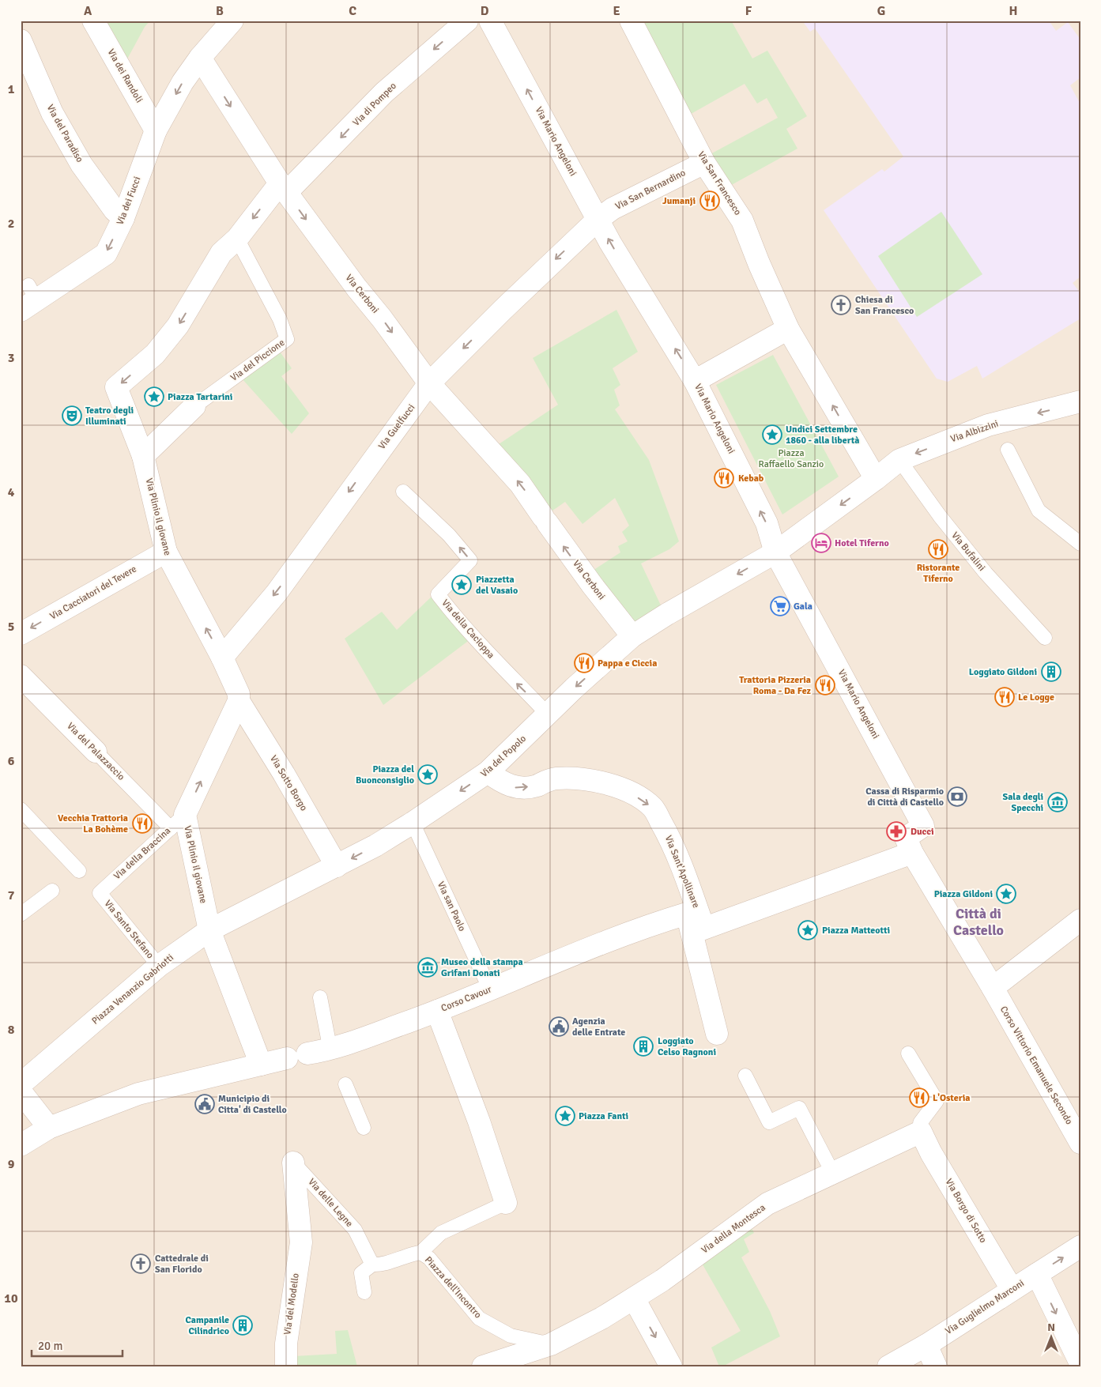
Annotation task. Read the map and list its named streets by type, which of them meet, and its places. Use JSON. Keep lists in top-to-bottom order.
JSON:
{
  "streets": {
    "street": [
      "Via dei Randoli",
      "Via di Pompeo",
      "Via del Paradiso",
      "Via Mario Angeloni",
      "Via San Francesco",
      "Via San Bernardino",
      "Via dei Fucci",
      "Via Cerboni",
      "Via Guelfucci",
      "Via Albizzini",
      "Via Plinio il giovane",
      "Via Cacciatori del Tevere",
      "Via del Palazzaccio",
      "Via del Popolo",
      "Via Sotto Borgo",
      "Via Sant'Apollinare",
      "Piazza Venanzio Gabriotti",
      "Corso Cavour",
      "Corso Vittorio Emanuele Secondo",
      "Via Borgo di Sotto",
      "Via della Montesca",
      "Via del Modello",
      "Via Guglielmo Marconi"
    ],
    "lane": [
      "Via del Piccione",
      "Via Bufalini",
      "Via della Cacioppa",
      "Via della Braccina",
      "Via san Paolo",
      "Via Santo Stefano",
      "Via delle Legne",
      "Piazza dell'Incontro"
    ]
  },
  "crossings": [
    ["Via dei Randoli", "Via dei Fucci"],
    ["Via di Pompeo", "Via Cerboni"],
    ["Via di Pompeo", "Via Plinio il giovane"],
    ["Via del Paradiso", "Via dei Fucci"],
    ["Via Mario Angeloni", "Via San Bernardino"],
    ["Via Mario Angeloni", "Via Guelfucci"],
    ["Via Mario Angeloni", "Via del Popolo"],
    ["Via Mario Angeloni", "Corso Vittorio Emanuele Secondo"],
    ["Via San Francesco", "Via San Bernardino"],
    ["Via San Bernardino", "Via Guelfucci"],
    ["Via dei Fucci", "Via Cerboni"],
    ["Via Cerboni", "Via Guelfucci"],
    ["Via Cerboni", "Via Plinio il giovane"],
    ["Via Cerboni", "Via del Popolo"],
    ["Via del Piccione", "Via Plinio il giovane"],
    ["Via Guelfucci", "Via Plinio il giovane"],
    ["Via Albizzini", "Via Bufalini"],
    ["Via Plinio il giovane", "Via Cacciatori del Tevere"],
    ["Via Plinio il giovane", "Via del Palazzaccio"],
    ["Via Plinio il giovane", "Via del Popolo"],
    ["Via Plinio il giovane", "Via Sotto Borgo"],
    ["Via Plinio il giovane", "Via della Braccina"],
    ["Via Plinio il giovane", "Piazza Venanzio Gabriotti"],
    ["Via della Cacioppa", "Via del Popolo"],
    ["Via del Palazzaccio", "Via della Braccina"],
    ["Via del Popolo", "Via Sotto Borgo"],
    ["Via del Popolo", "Via Sant'Apollinare"],
    ["Via del Popolo", "Via san Paolo"],
    ["Via del Popolo", "Piazza Venanzio Gabriotti"],
    ["Via della Braccina", "Via Santo Stefano"],
    ["Via Sant'Apollinare", "Corso Cavour"],
    ["Via san Paolo", "Corso Cavour"],
    ["Via Santo Stefano", "Piazza Venanzio Gabriotti"],
    ["Via delle Legne", "Via del Modello"],
    ["Via Borgo di Sotto", "Via della Montesca"],
    ["Via Borgo di Sotto", "Via Guglielmo Marconi"],
    ["Via della Montesca", "Piazza dell'Incontro"]
  ],
  "one_way": [
    "Via di Pompeo",
    "Via Mario Angeloni",
    "Via Guelfucci",
    "Via Albizzini",
    "Via Cacciatori del Tevere",
    "Via della Cacioppa",
    "Via del Popolo",
    "Via Sant'Apollinare"
  ],
  "districts": ["Città di Castello"],
  "parks": ["Piazza Raffaello Sanzio"],
  "places": {
    "restaurant": [
      "Jumanji",
      "Kebab",
      "Ristorante Tiferno",
      "Pappa e Ciccia",
      "Trattoria Pizzeria Roma - Da Fez",
      "Le Logge",
      "Vecchia Trattoria La Bohème",
      "L'Osteria"
    ],
    "church": ["Chiesa di San Francesco", "Cattedrale di San Florido"],
    "place": [
      "Piazza Tartarini",
      "Undici Settembre 1860 - alla libertà",
      "Piazzetta del Vasaio",
      "Piazza del Buonconsiglio",
      "Piazza Gildoni",
      "Piazza Matteotti",
      "Piazza Fanti"
    ],
    "theatre": ["Teatro degli Illuminati"],
    "hotel": ["Hotel Tiferno"],
    "supermarket": ["Gala"],
    "building": ["Loggiato Gildoni", "Loggiato Celso Ragnoni", "Campanile Cilindrico"],
    "bank": ["Cassa di Risparmio di Città di Castello"],
    "museum": ["Sala degli Specchi", "Museo della stampa Grifani Donati"],
    "pharmacy": ["Ducci"],
    "public building": ["Agenzia delle Entrate", "Municipio di Citta' di Castello"]
  },
  "scale_bar": "20 m",
  "north": "top",
  "grid": {
    "columns": [
      "A",
      "B",
      "C",
      "D",
      "E",
      "F",
      "G",
      "H"
    ],
    "rows": [
      "1",
      "2",
      "3",
      "4",
      "5",
      "6",
      "7",
      "8",
      "9",
      "10"
    ]
  }
}
